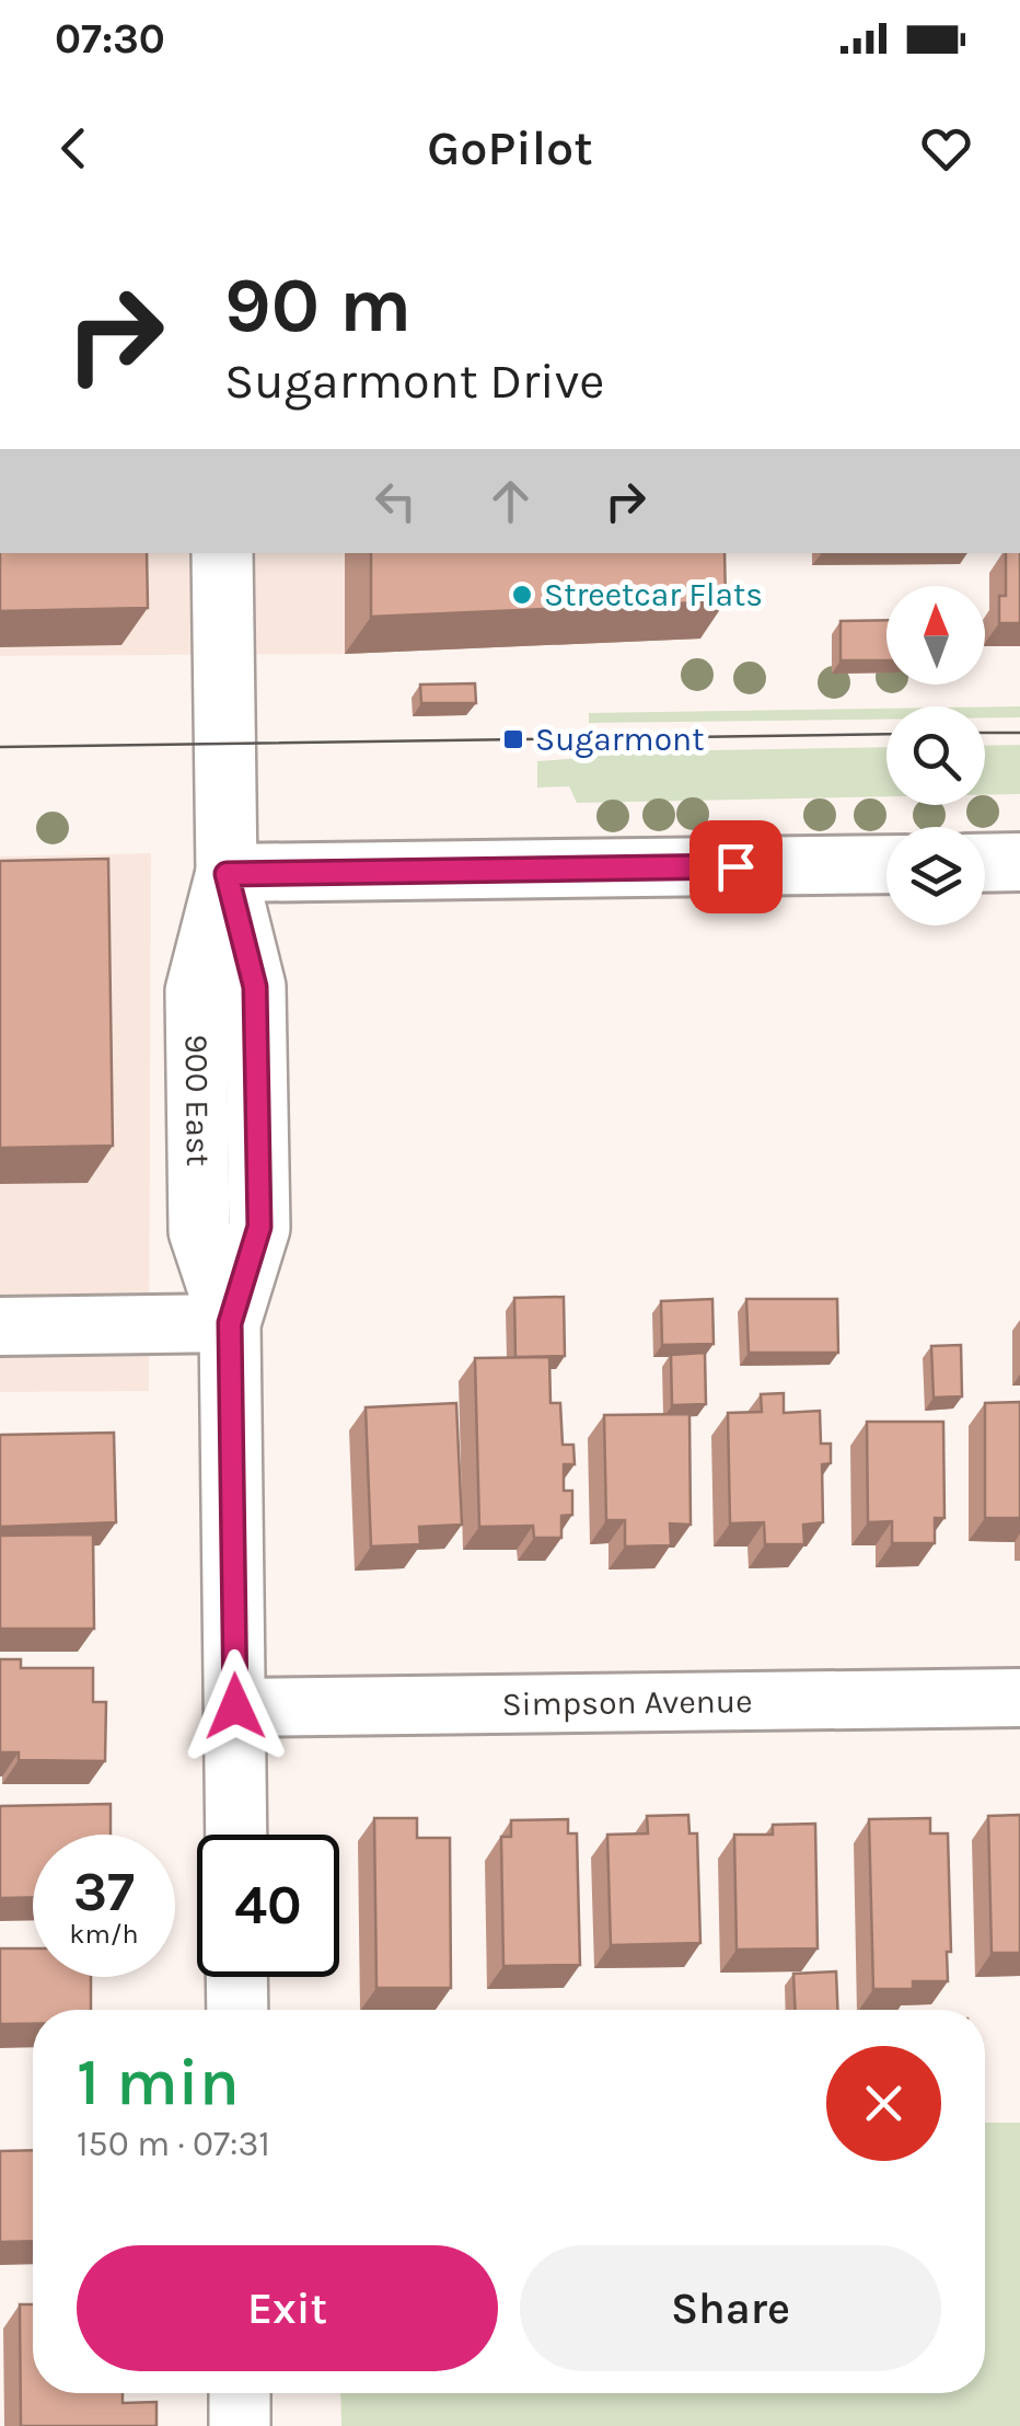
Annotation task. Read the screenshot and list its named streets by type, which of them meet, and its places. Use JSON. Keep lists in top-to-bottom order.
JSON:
{
  "streets": {
    "street": ["900 East", "Simpson Avenue"]
  },
  "crossings": [
    ["900 East", "Simpson Avenue"]
  ],
  "places": {
    "other": ["Streetcar Flats"],
    "transit": ["Sugarmont"]
  },
  "north": "top",
  "page": {
    "status": "07:30",
    "header": "GoPilot",
    "turn": ["90 m", "Sugarmont Drive"],
    "speed": "37 km/h",
    "limit": "40",
    "heading": ["1 min", "150 m · 07:31"],
    "buttons": ["Exit", "Share"]
  }
}
